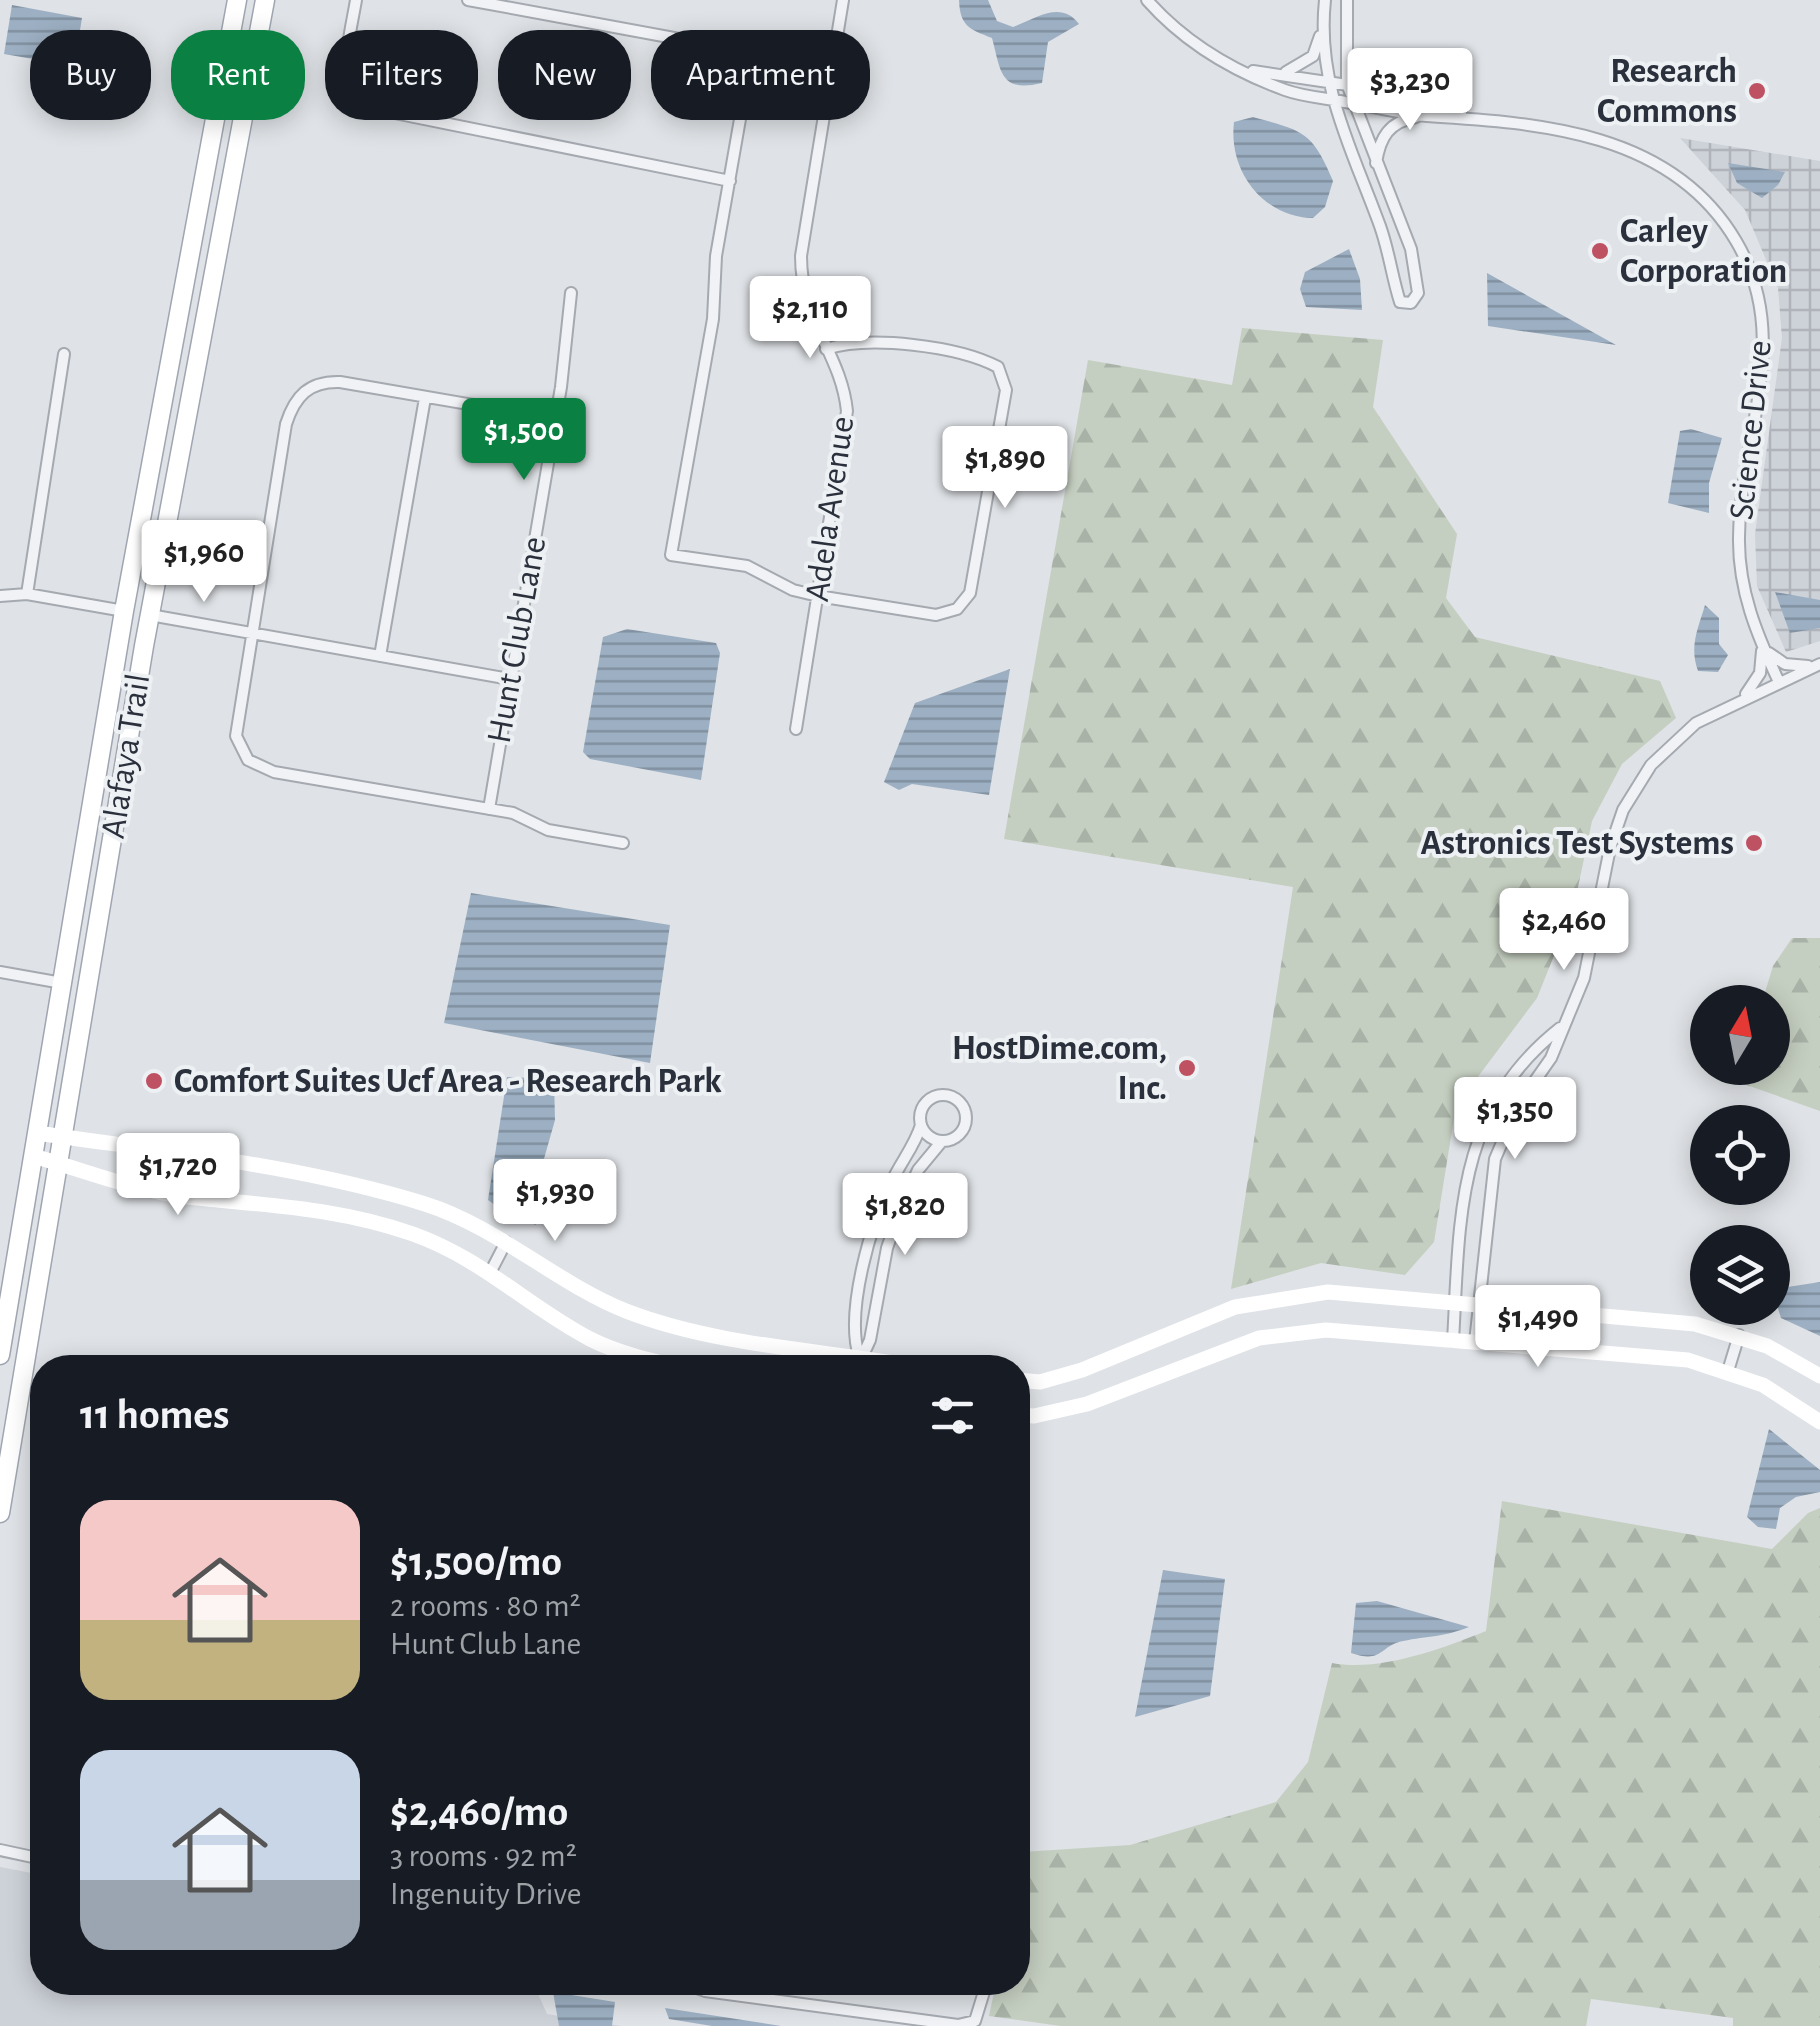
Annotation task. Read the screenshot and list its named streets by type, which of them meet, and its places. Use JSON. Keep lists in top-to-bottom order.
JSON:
{
  "streets": {
    "main road": ["Alafaya Trail"],
    "street": ["Science Drive", "Adela Avenue", "Hunt Club Lane"]
  },
  "places": [
    "Research Commons",
    "Carley Corporation",
    "Astronics Test Systems",
    "HostDime.com, Inc.",
    "Comfort Suites Ucf Area - Research Park"
  ],
  "north": "top",
  "page": {
    "chip": [
      "Buy",
      "Rent",
      "Filters",
      "New",
      "Apartment"
    ],
    "price": [
      "$3,230",
      "$2,110",
      "$1,500",
      "$1,890",
      "$1,960",
      "$2,460",
      "$1,350",
      "$1,720",
      "$1,930",
      "$1,820",
      "$1,490"
    ],
    "heading": "11 homes",
    "list": [
      {
        "name": "$1,500/mo",
        "note": "2 rooms · 80 m² · Hunt Club Lane"
      },
      {
        "name": "$2,460/mo",
        "note": "3 rooms · 92 m² · Ingenuity Drive"
      }
    ]
  }
}
